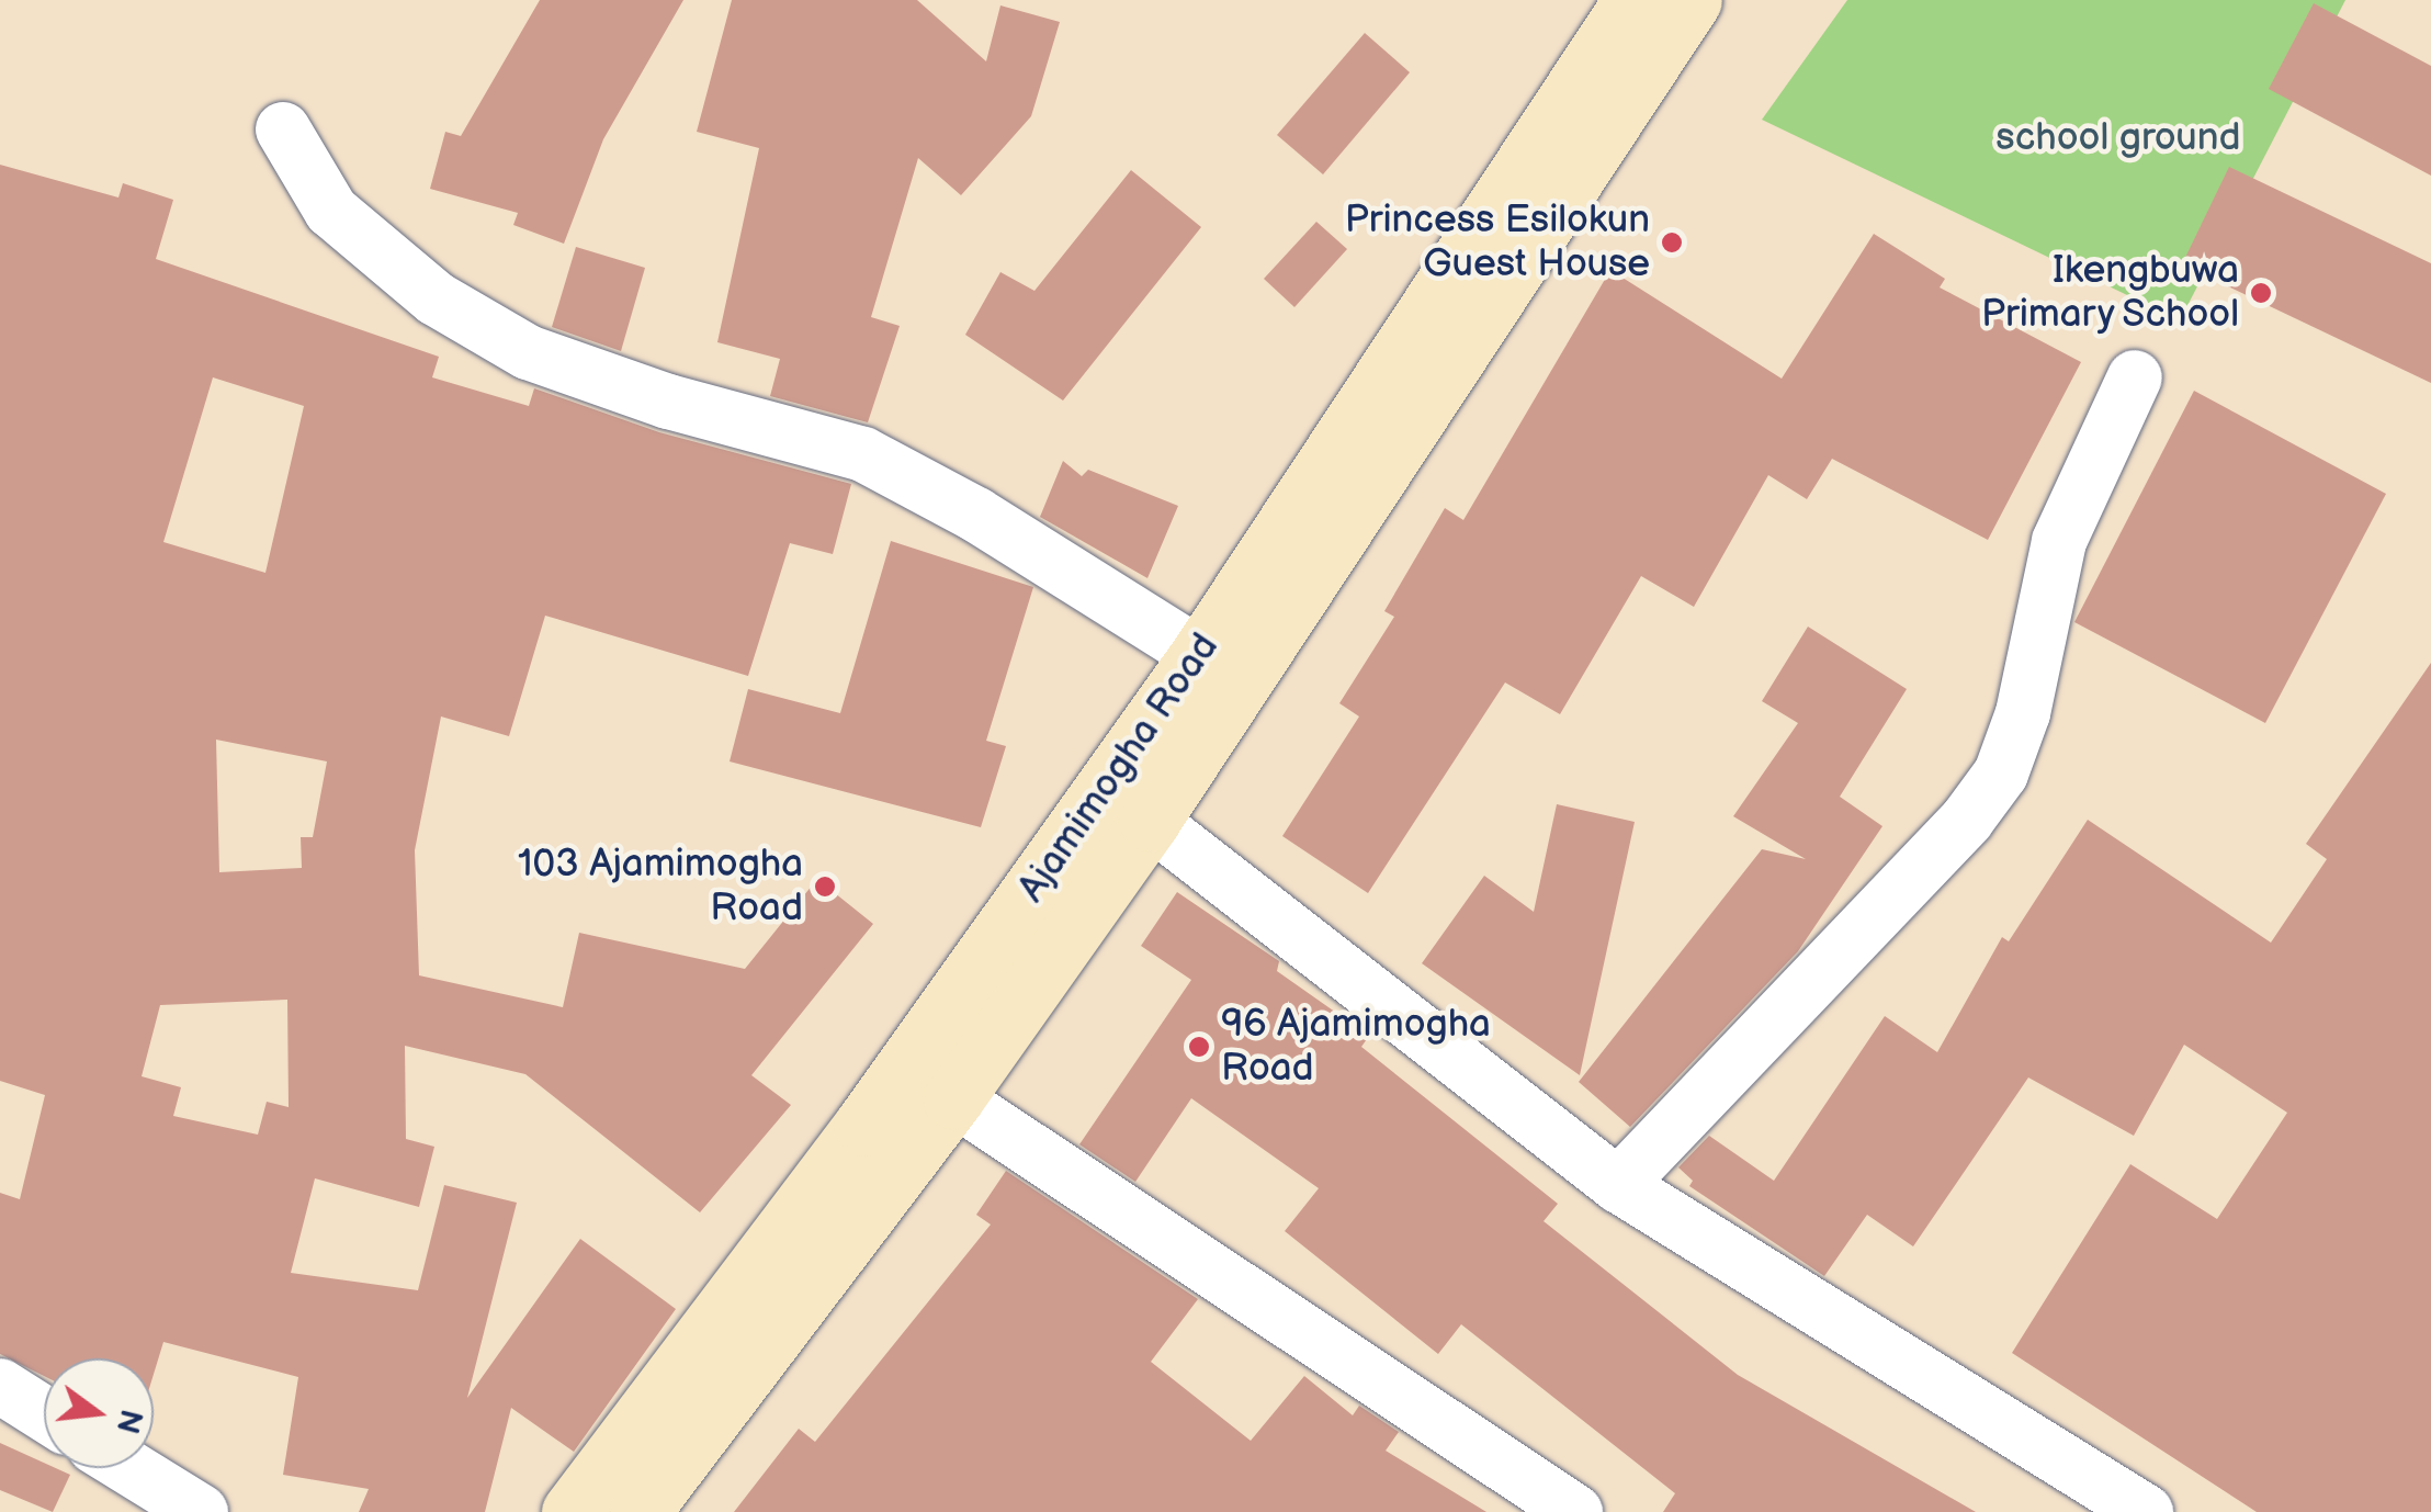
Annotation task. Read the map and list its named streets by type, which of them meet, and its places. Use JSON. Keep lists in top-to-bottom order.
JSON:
{
  "streets": {
    "main road": ["Ajamimogha Road"]
  },
  "parks": ["school ground"],
  "places": [
    "Princess Esilokun Guest House",
    "Ikengbuwa Primary School",
    "103 Ajamimogha Road",
    "96 Ajamimogha Road"
  ],
  "north": "right"
}
